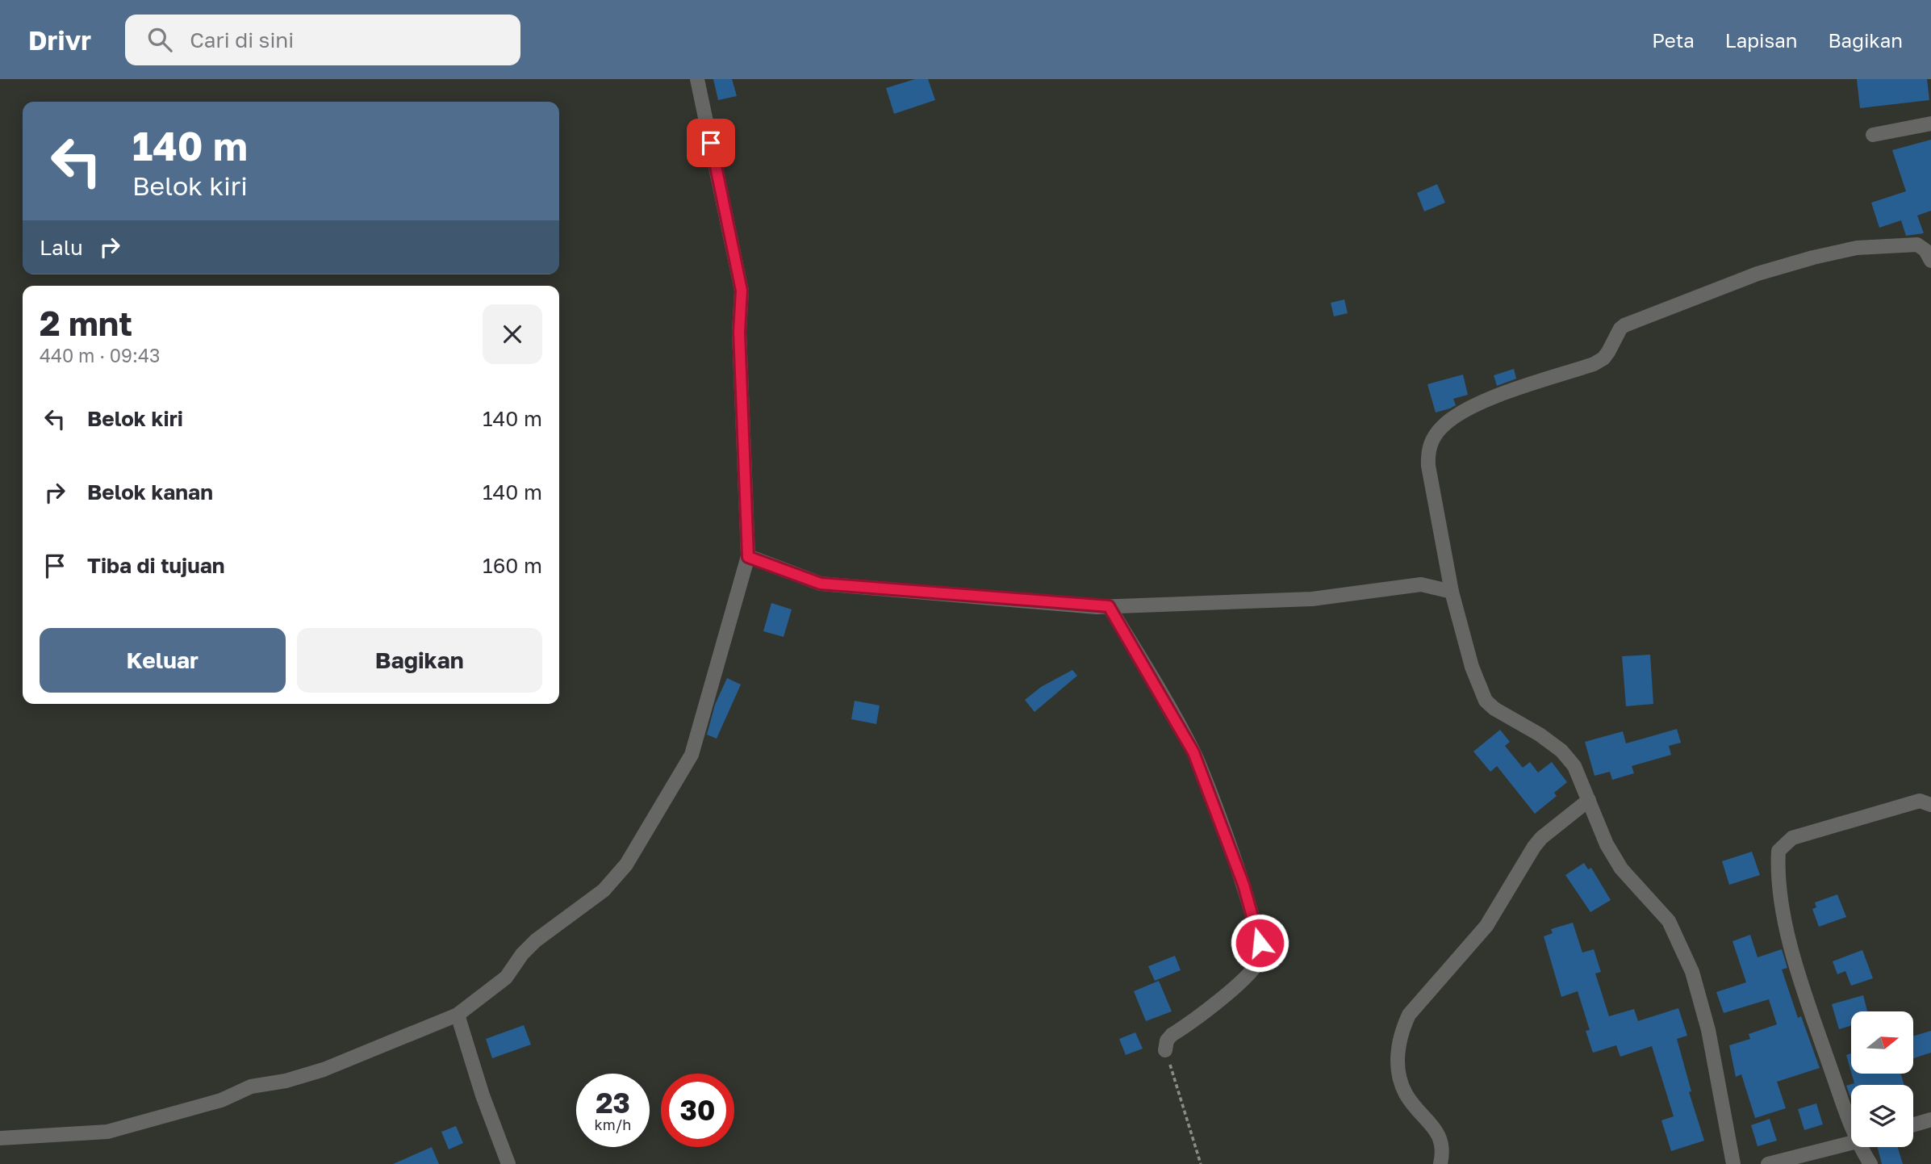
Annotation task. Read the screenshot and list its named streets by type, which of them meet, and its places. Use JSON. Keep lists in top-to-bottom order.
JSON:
{
  "north": "right",
  "page": {
    "header": "Drivr",
    "search": "Cari di sini",
    "nav": ["Peta", "Lapisan", "Bagikan"],
    "turn": ["140 m", "Belok kiri"],
    "then": "Lalu",
    "heading": ["2 mnt", "440 m · 09:43"],
    "list": [
      {
        "name": "Belok kiri",
        "value": "140 m"
      },
      {
        "name": "Belok kanan",
        "value": "140 m"
      },
      {
        "name": "Tiba di tujuan",
        "value": "160 m"
      }
    ],
    "buttons": ["Keluar", "Bagikan"],
    "speed": "23 km/h",
    "limit": "30"
  }
}
